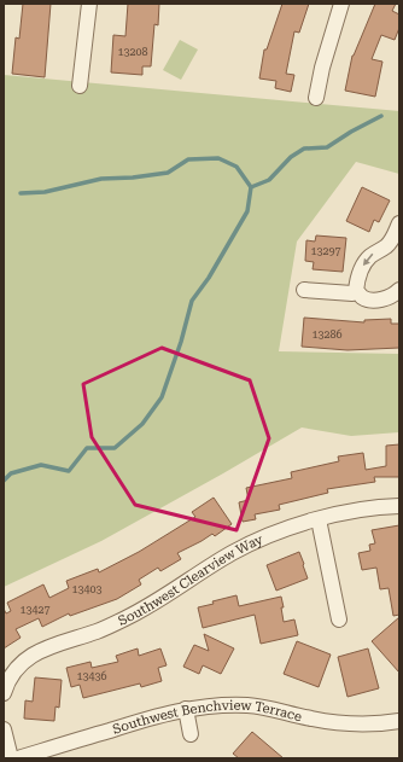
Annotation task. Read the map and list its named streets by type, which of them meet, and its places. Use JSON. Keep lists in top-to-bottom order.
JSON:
{
  "streets": {
    "street": ["Southwest Clearview Way", "Southwest Benchview Terrace"]
  },
  "house_numbers": [
    "13208",
    "13297",
    "13286",
    "13403",
    "13427",
    "13436"
  ]
}
